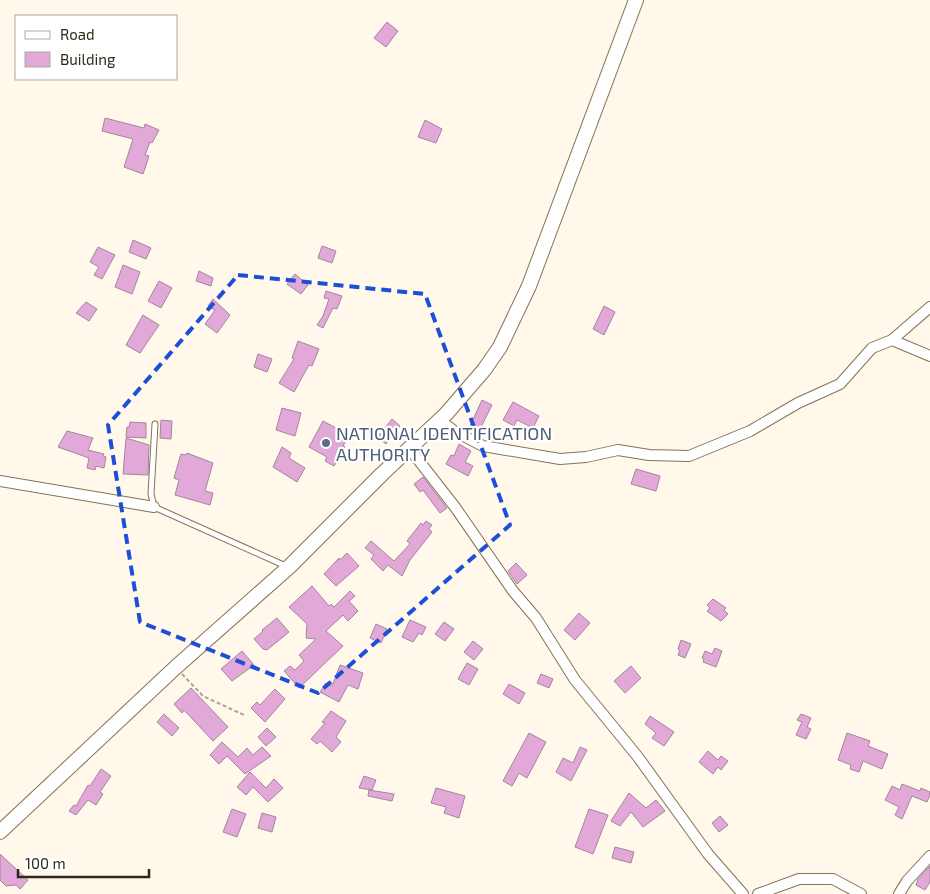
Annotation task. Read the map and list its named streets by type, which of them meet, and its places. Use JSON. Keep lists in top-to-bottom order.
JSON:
{
  "places": ["NATIONAL IDENTIFICATION AUTHORITY"],
  "legend": ["Road", "Building"],
  "scale_bar": "100 m"
}
